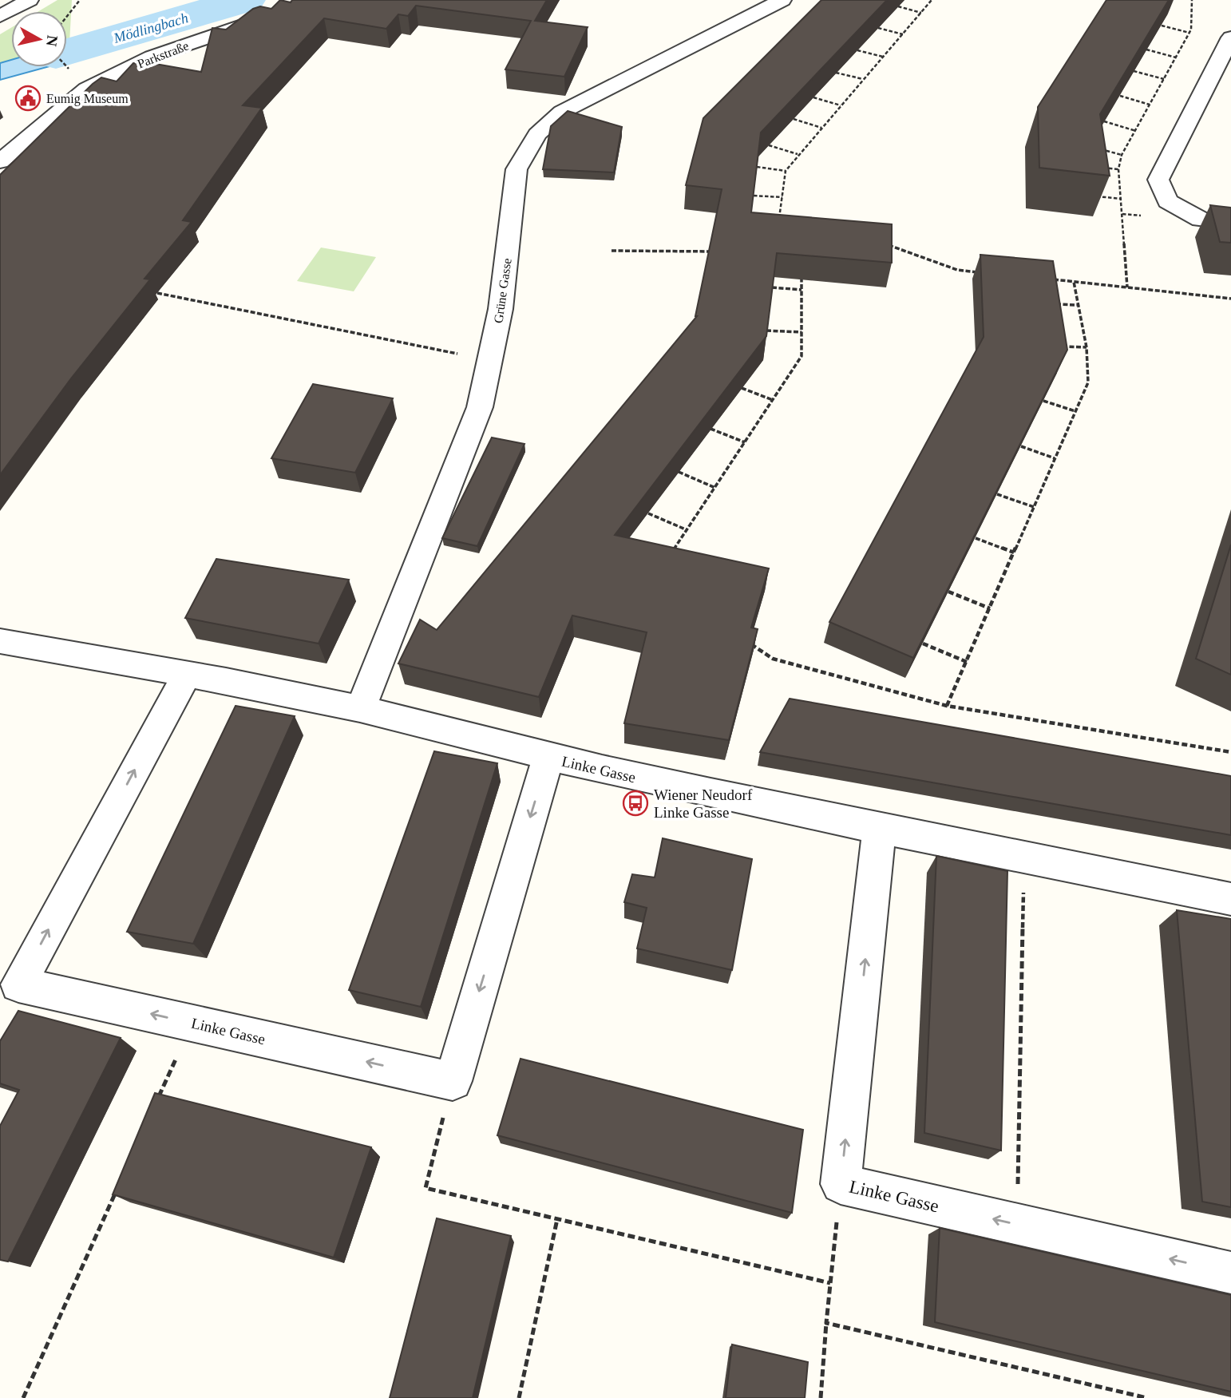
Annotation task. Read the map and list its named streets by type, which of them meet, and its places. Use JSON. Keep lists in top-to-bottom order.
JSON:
{
  "streets": {
    "street": ["Parkstraße", "Grüne Gasse", "Linke Gasse"]
  },
  "crossings": [
    ["Grüne Gasse", "Linke Gasse"]
  ],
  "water": ["Mödlingbach"],
  "places": {
    "public building": ["Eumig Museum"],
    "bus stop": ["Wiener Neudorf Linke Gasse"]
  },
  "north": "right"
}
